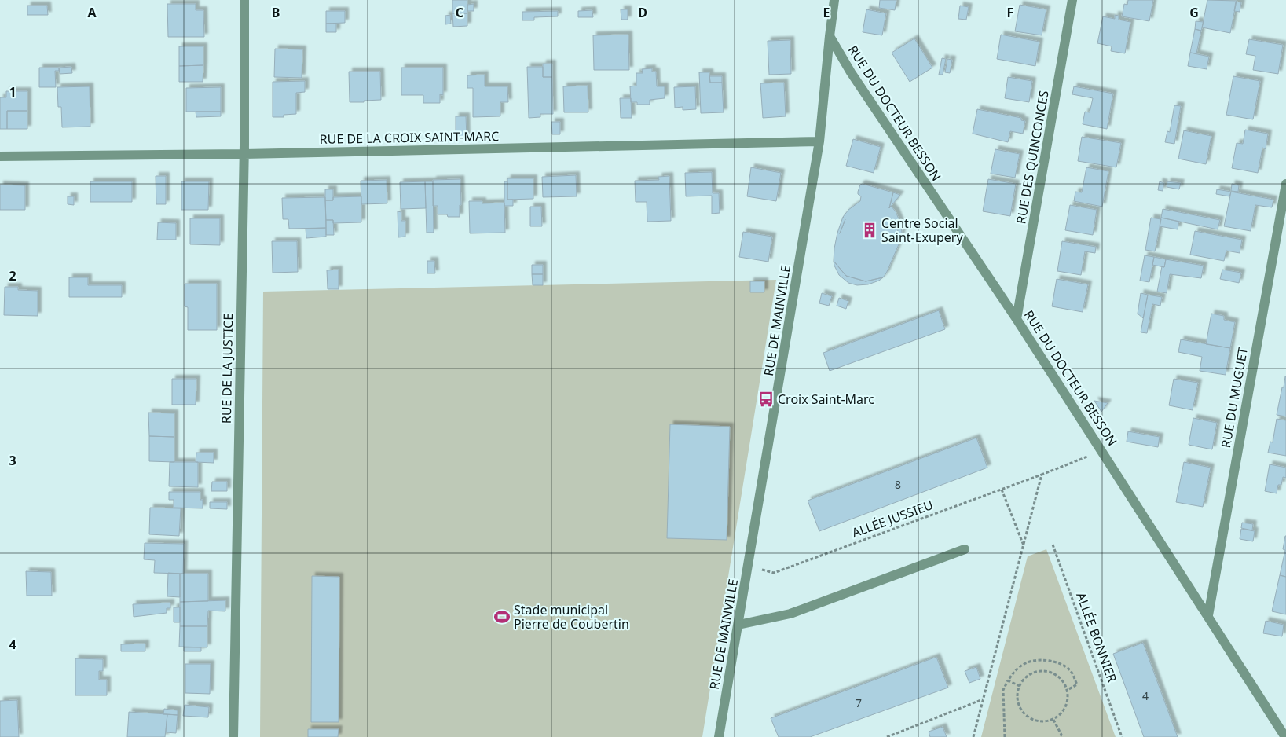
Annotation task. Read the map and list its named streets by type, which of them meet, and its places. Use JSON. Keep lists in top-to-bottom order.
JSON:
{
  "streets": {
    "street": [
      "RUE DU DOCTEUR BESSON",
      "RUE DE LA CROIX SAINT-MARC",
      "RUE DES QUINCONCES",
      "RUE DE MAINVILLE",
      "RUE DE LA JUSTICE",
      "RUE DU MUGUET"
    ],
    "path": ["ALLÉE JUSSIEU", "ALLÉE BONNIER"]
  },
  "crossings": [
    ["RUE DU DOCTEUR BESSON", "RUE DES QUINCONCES"],
    ["RUE DU DOCTEUR BESSON", "RUE DE MAINVILLE"],
    ["RUE DU DOCTEUR BESSON", "RUE DU MUGUET"],
    ["RUE DU DOCTEUR BESSON", "ALLÉE JUSSIEU"],
    ["RUE DE LA CROIX SAINT-MARC", "RUE DE MAINVILLE"],
    ["RUE DE LA CROIX SAINT-MARC", "RUE DE LA JUSTICE"],
    ["RUE DE MAINVILLE", "ALLÉE JUSSIEU"]
  ],
  "places": {
    "building": ["Centre Social Saint-Exupery"],
    "bus stop": ["Croix Saint-Marc"],
    "sports": ["Stade municipal Pierre de Coubertin"]
  },
  "house_numbers": ["8", "4", "7"],
  "grid": {
    "columns": [
      "A",
      "B",
      "C",
      "D",
      "E",
      "F",
      "G"
    ],
    "rows": [
      "1",
      "2",
      "3",
      "4"
    ]
  }
}
